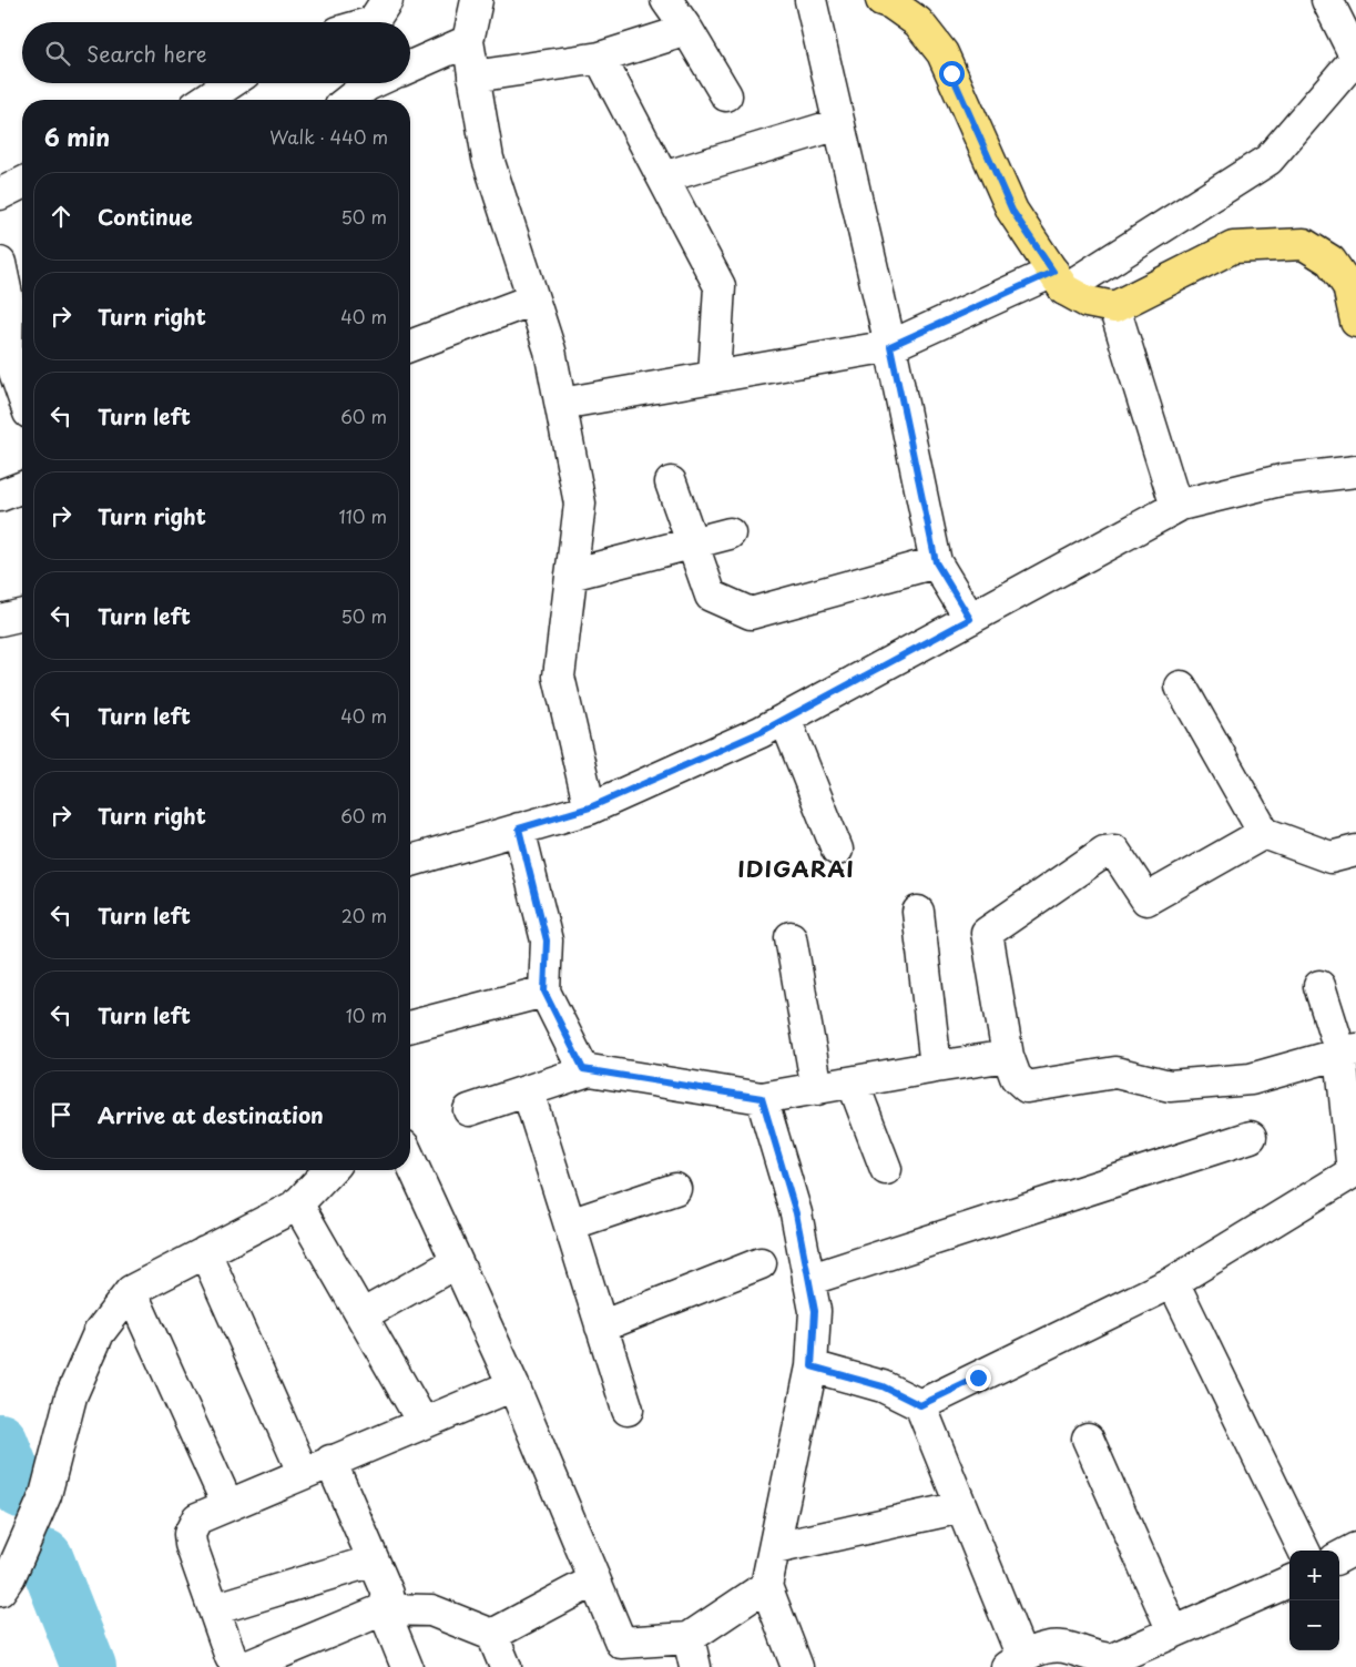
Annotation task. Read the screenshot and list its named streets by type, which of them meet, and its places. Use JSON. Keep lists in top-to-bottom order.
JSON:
{
  "districts": ["IDIGARAI"],
  "page": {
    "search": "Search here",
    "heading": ["6 min", "Walk · 440 m"],
    "list": [
      ["Continue", "50 m"],
      ["Turn right", "40 m"],
      ["Turn left", "60 m"],
      ["Turn right", "110 m"],
      ["Turn left", "50 m"],
      ["Turn left", "40 m"],
      ["Turn right", "60 m"],
      ["Turn left", "20 m"],
      ["Turn left", "10 m"],
      "Arrive at destination"
    ],
    "map_buttons": ["+", "−"]
  }
}
